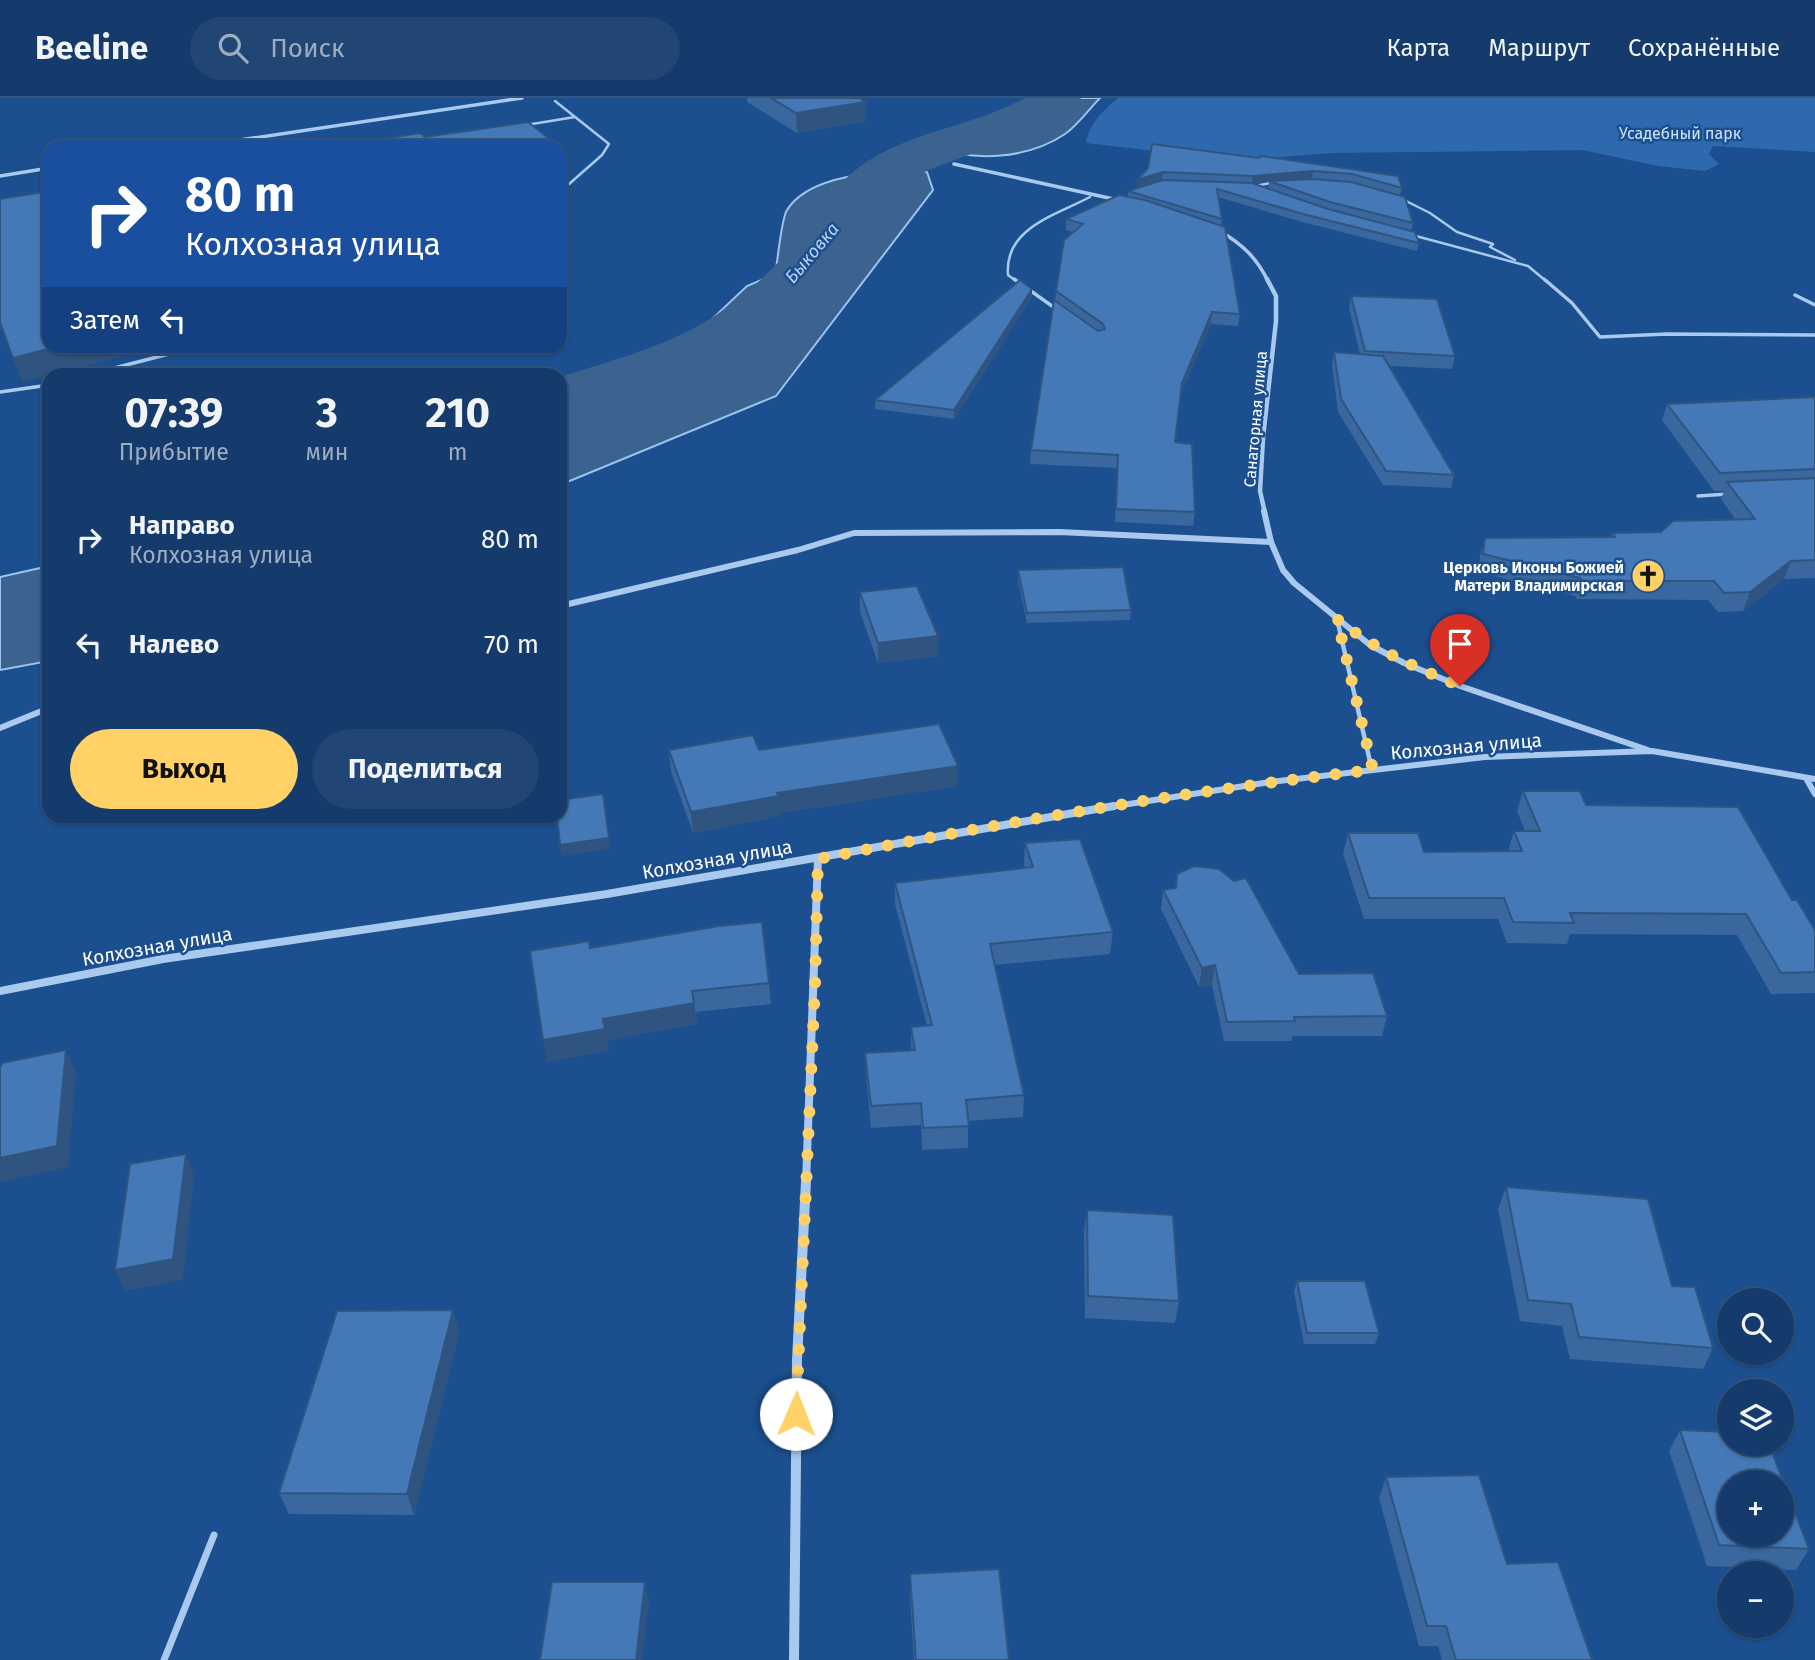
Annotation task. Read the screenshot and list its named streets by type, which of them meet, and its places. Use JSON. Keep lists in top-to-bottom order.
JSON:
{
  "streets": {
    "street": ["Санаторная улица", "Колхозная улица"]
  },
  "crossings": [
    ["Санаторная улица", "Колхозная улица"]
  ],
  "water": ["Быковка"],
  "parks": ["Усадебный парк"],
  "places": {
    "church": ["Церковь Иконы Божией Матери Владимирская"]
  },
  "page": {
    "header": "Beeline",
    "search": "Поиск",
    "nav": ["Карта", "Маршрут", "Сохранённые"],
    "turn": ["80 m", "Колхозная улица"],
    "then": "Затем",
    "eta": [
      "07:39",
      "Прибытие",
      "3",
      "мин",
      "210",
      "m"
    ],
    "list": [
      {
        "name": "Направо",
        "note": "Колхозная улица",
        "value": "80 m"
      },
      {
        "name": "Налево",
        "value": "70 m"
      }
    ],
    "buttons": ["Выход", "Поделиться"],
    "map_buttons": ["+", "−"]
  }
}
